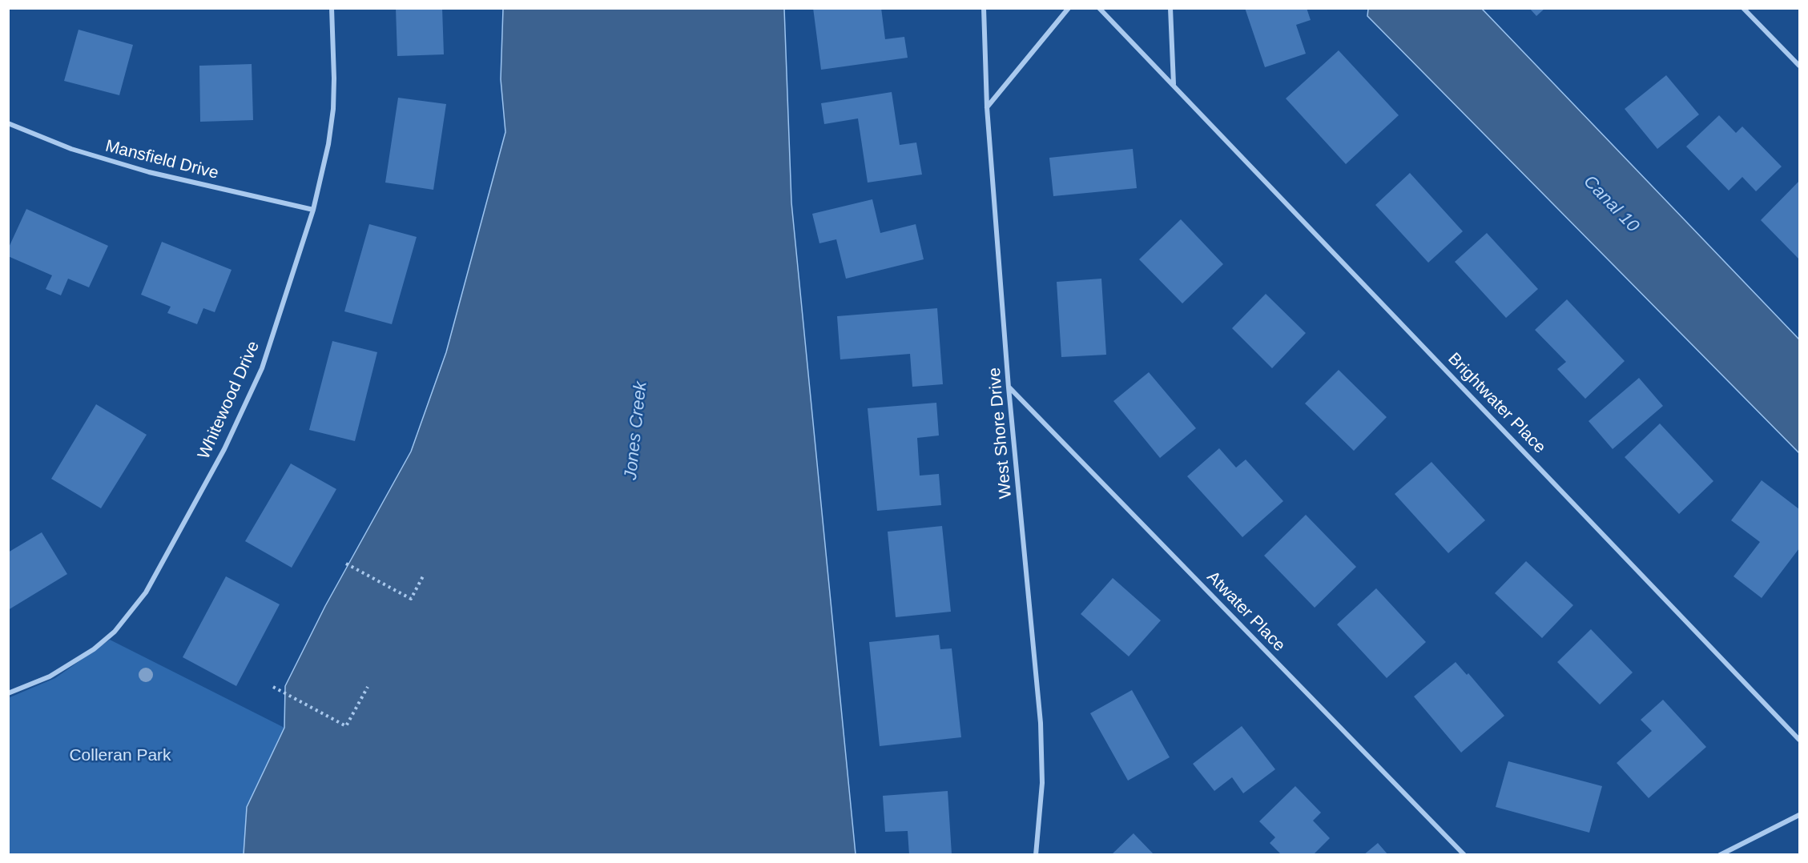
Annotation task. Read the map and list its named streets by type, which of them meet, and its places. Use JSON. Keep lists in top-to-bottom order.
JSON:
{
  "streets": {
    "street": [
      "Mansfield Drive",
      "Whitewood Drive",
      "Brightwater Place",
      "West Shore Drive",
      "Atwater Place"
    ]
  },
  "crossings": [
    ["Mansfield Drive", "Whitewood Drive"],
    ["West Shore Drive", "Atwater Place"]
  ],
  "water": ["Canal 10", "Jones Creek"],
  "parks": ["Colleran Park"]
}
